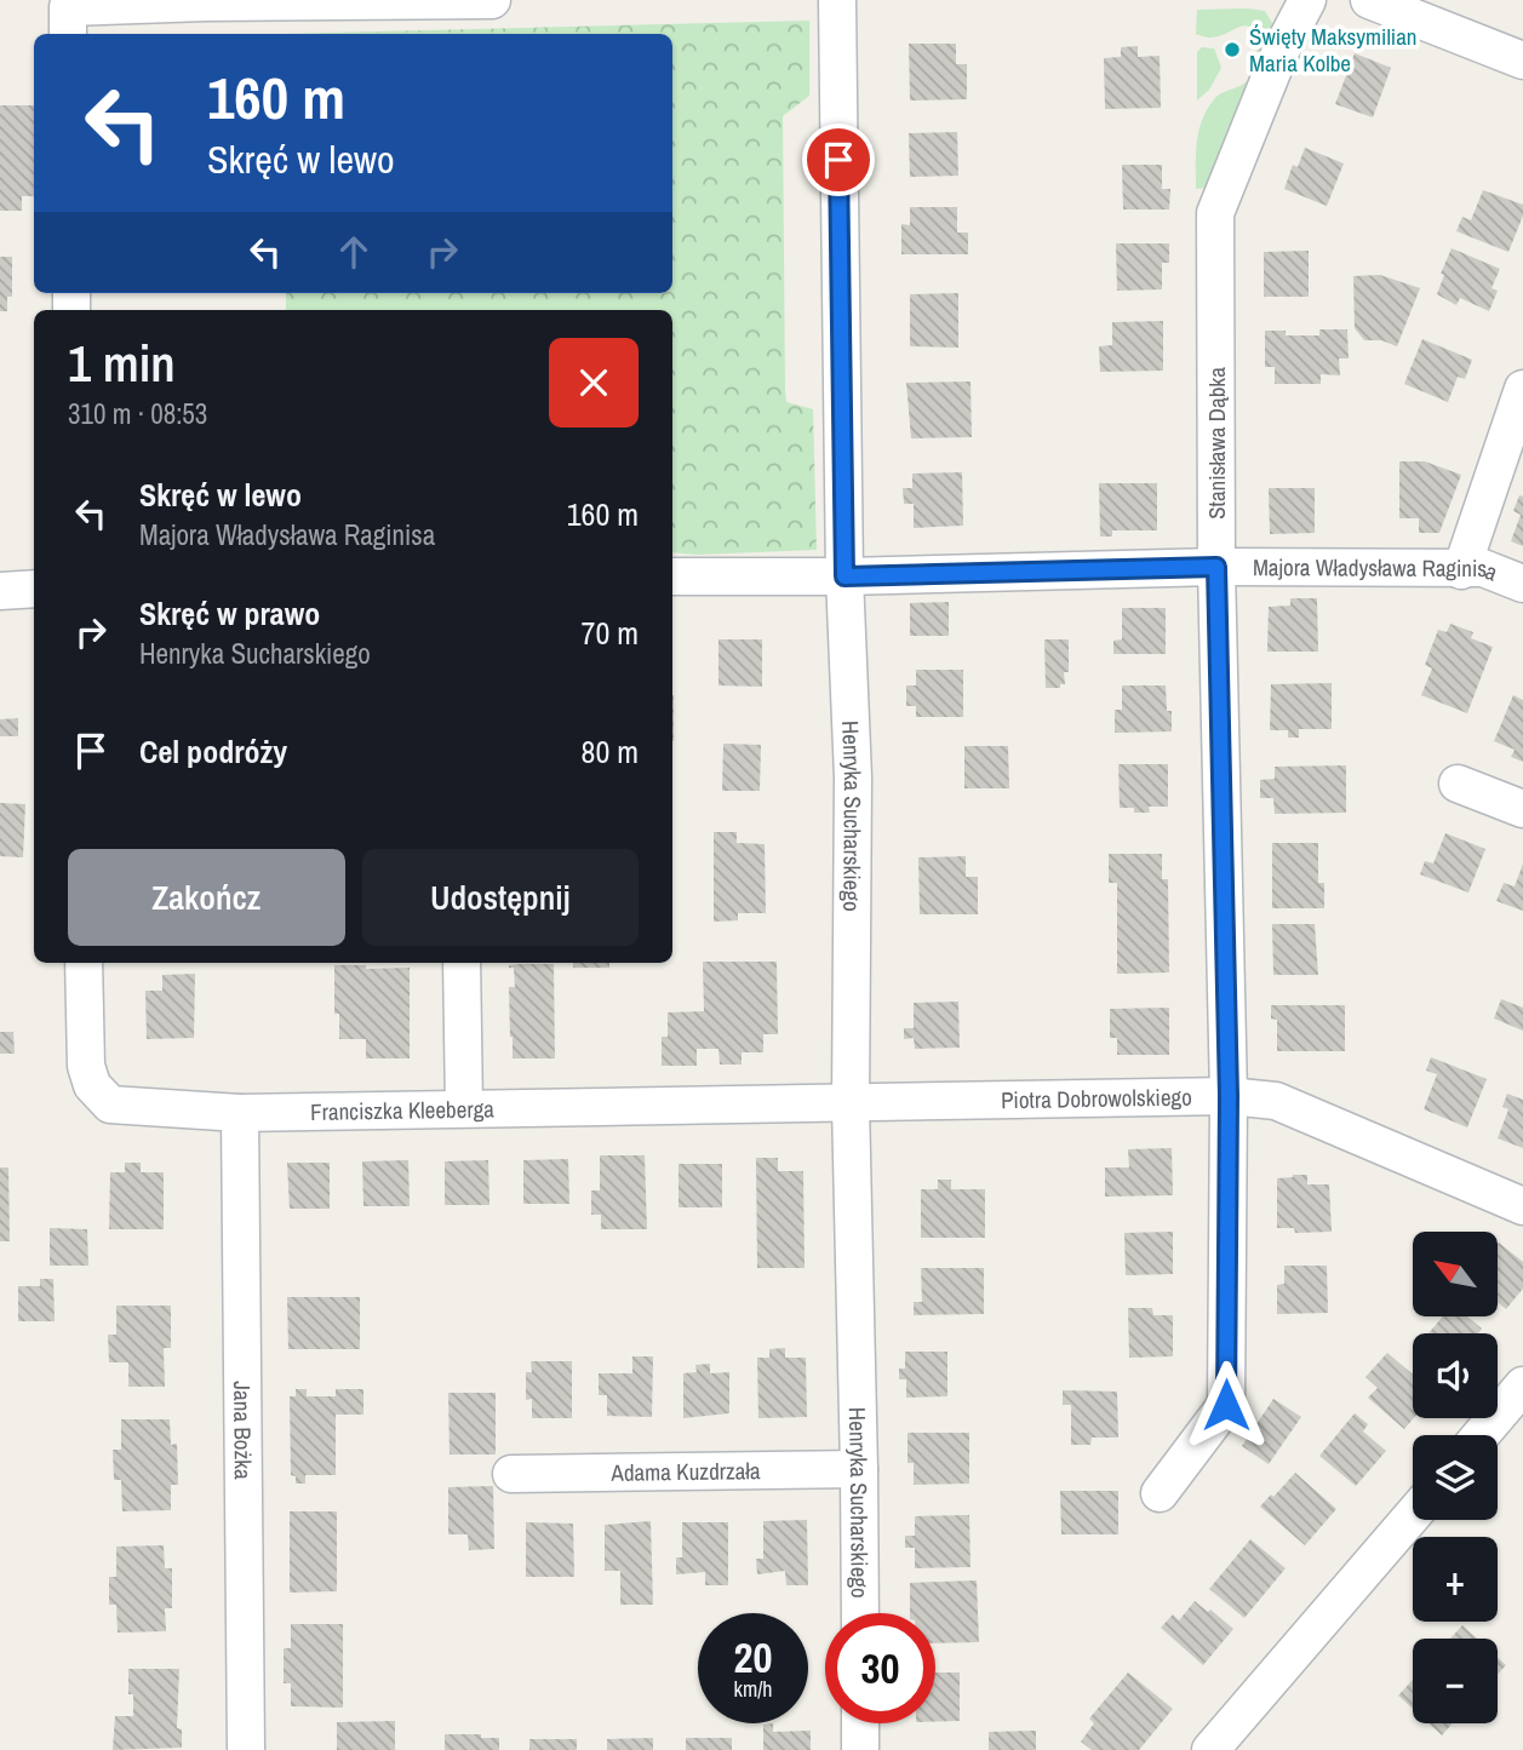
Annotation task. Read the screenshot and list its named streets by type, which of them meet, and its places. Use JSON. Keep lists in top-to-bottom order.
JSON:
{
  "streets": {
    "street": [
      "Stanisława Dąbka",
      "Majora Władysława Raginisa",
      "Henryka Sucharskiego",
      "Piotra Dobrowolskiego",
      "Franciszka Kleeberga",
      "Jana Bożka",
      "Adama Kuzdrzała"
    ]
  },
  "crossings": [
    ["Stanisława Dąbka", "Majora Władysława Raginisa"],
    ["Stanisława Dąbka", "Piotra Dobrowolskiego"],
    ["Majora Władysława Raginisa", "Henryka Sucharskiego"],
    ["Henryka Sucharskiego", "Piotra Dobrowolskiego"],
    ["Henryka Sucharskiego", "Franciszka Kleeberga"],
    ["Henryka Sucharskiego", "Adama Kuzdrzała"],
    ["Piotra Dobrowolskiego", "Franciszka Kleeberga"],
    ["Franciszka Kleeberga", "Jana Bożka"]
  ],
  "places": ["Święty Maksymilian Maria Kolbe"],
  "north": "top left",
  "page": {
    "turn": ["160 m", "Skręć w lewo"],
    "heading": ["1 min", "310 m · 08:53"],
    "list": [
      {
        "name": "Skręć w lewo",
        "note": "Majora Władysława Raginisa",
        "value": "160 m"
      },
      {
        "name": "Skręć w prawo",
        "note": "Henryka Sucharskiego",
        "value": "70 m"
      },
      {
        "name": "Cel podróży",
        "value": "80 m"
      }
    ],
    "buttons": ["Zakończ", "Udostępnij"],
    "map_buttons": ["+", "−"],
    "speed": "20 km/h",
    "limit": "30"
  }
}
